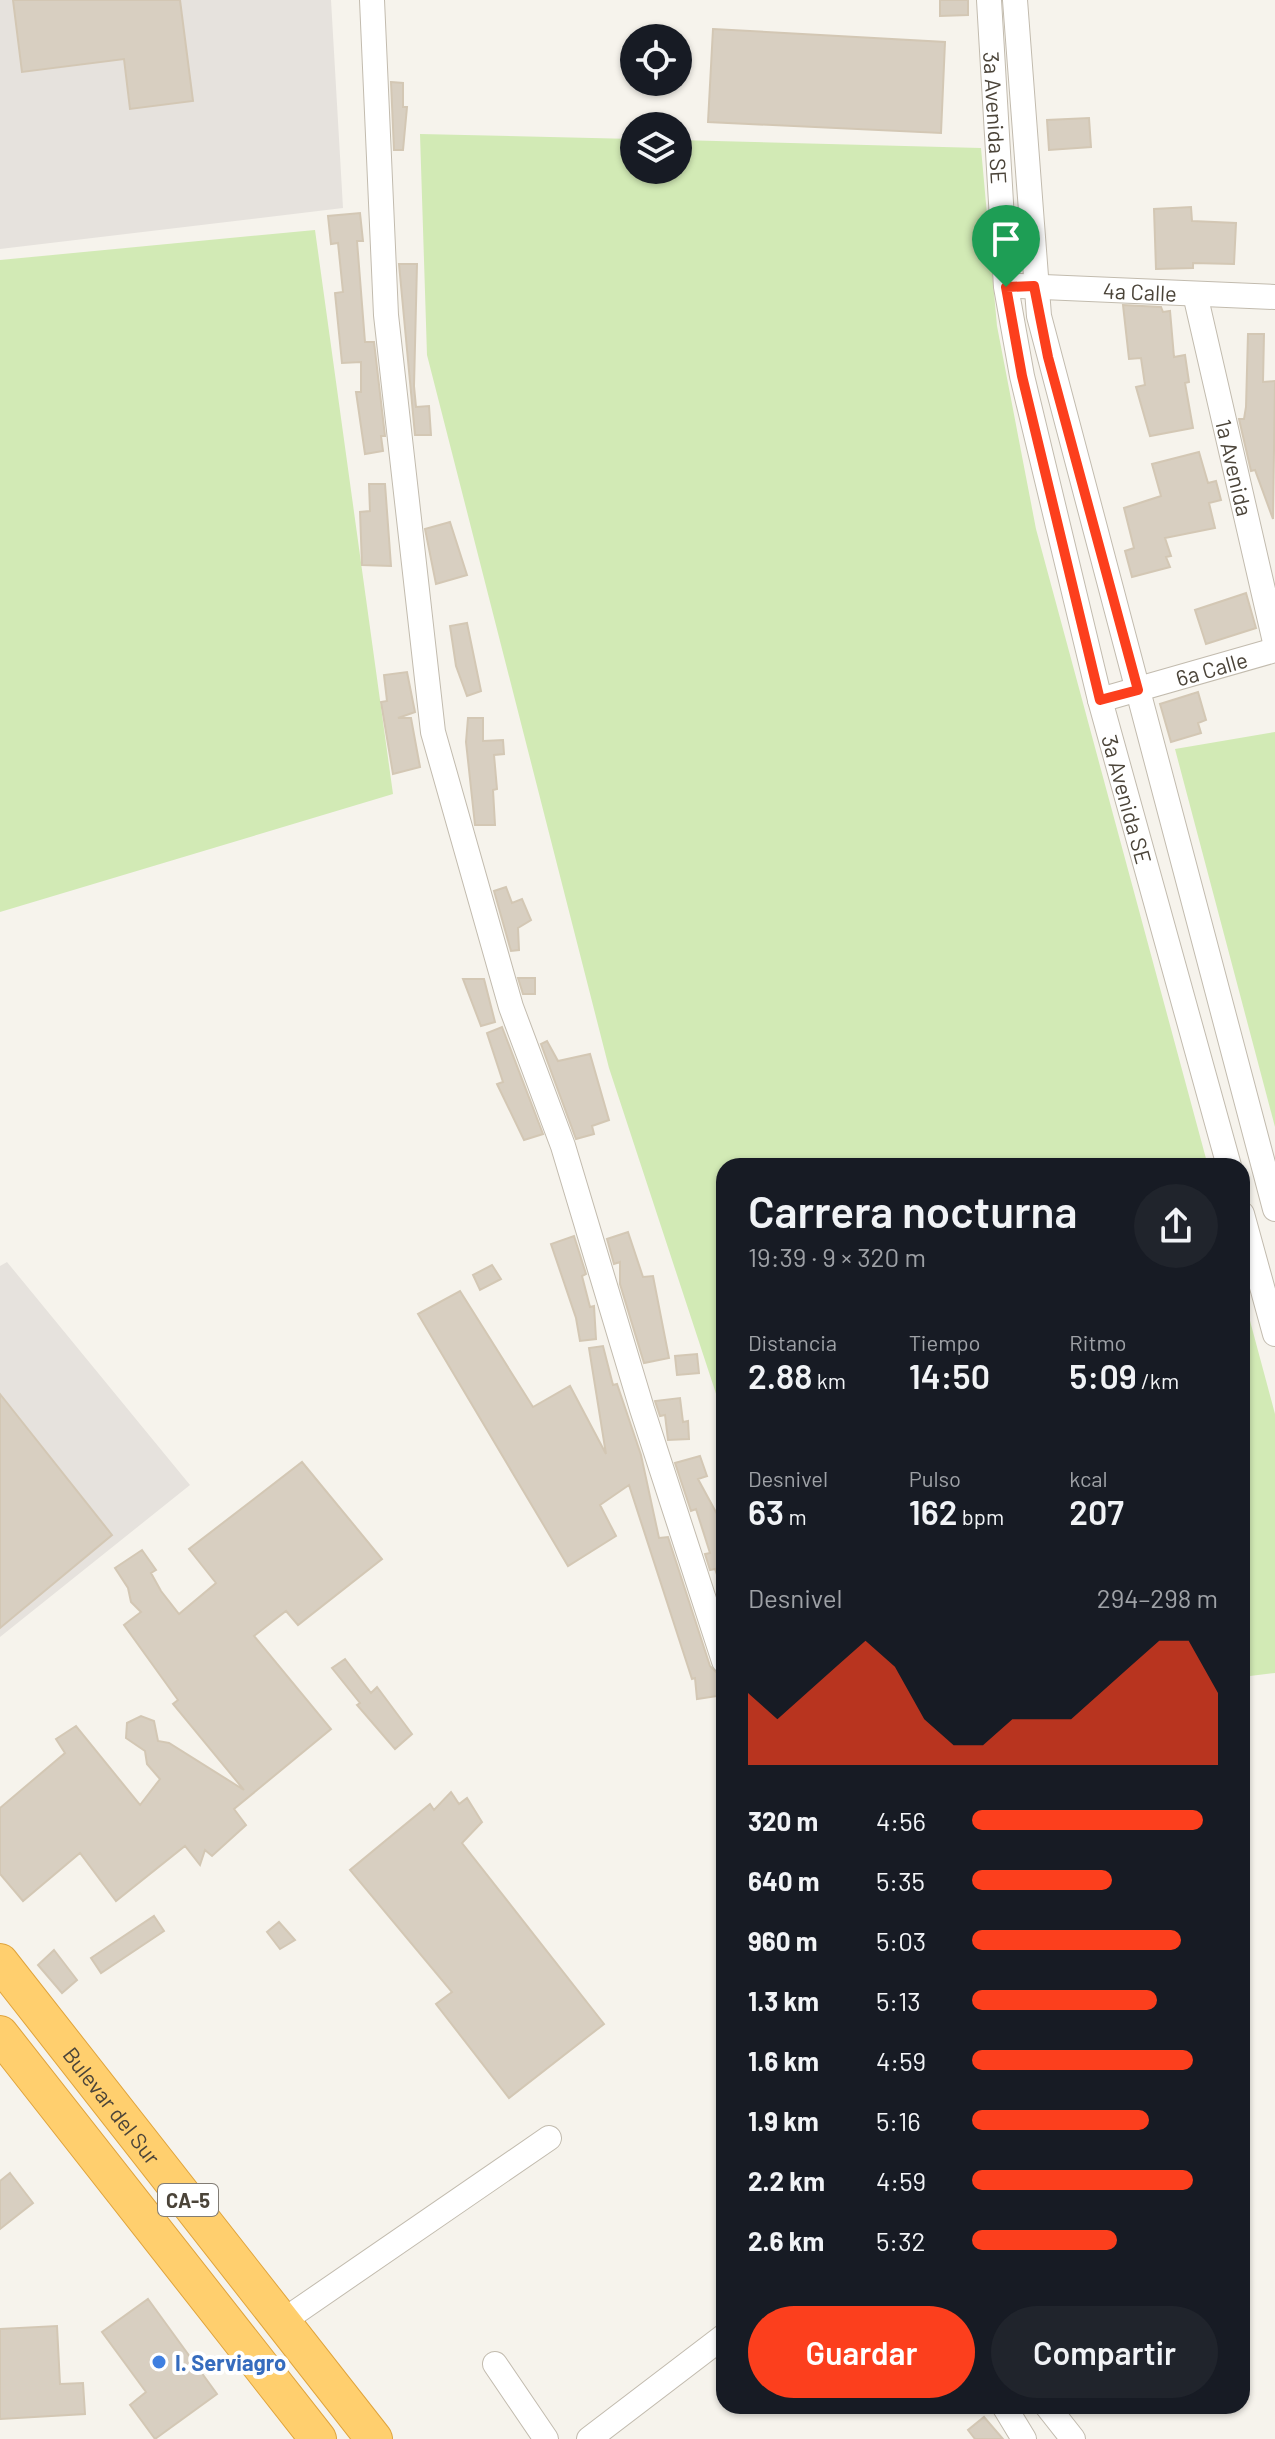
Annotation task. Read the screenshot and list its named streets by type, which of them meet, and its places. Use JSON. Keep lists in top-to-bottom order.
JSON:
{
  "streets": {
    "highway": ["Bulevar del Sur", "CA-5"],
    "street": [
      "3a Avenida SE",
      "4a Calle",
      "1a Avenida",
      "6a Calle"
    ]
  },
  "crossings": [
    ["3a Avenida SE", "4a Calle"],
    ["3a Avenida SE", "6a Calle"],
    ["4a Calle", "1a Avenida"]
  ],
  "places": ["I. Serviagro"],
  "page": {
    "heading": ["Carrera nocturna", "19:39 · 9 × 320 m"],
    "stats": [
      ["Distancia", "2.88 km"],
      ["Tiempo", "14:50"],
      ["Ritmo", "5:09 /km"],
      ["Desnivel", "63 m"],
      ["Pulso", "162 bpm"],
      ["kcal", "207"]
    ],
    "chart": ["Desnivel", "294–298 m"],
    "list": [
      {
        "name": "320 m",
        "note": "4:56"
      },
      {
        "name": "640 m",
        "note": "5:35"
      },
      {
        "name": "960 m",
        "note": "5:03"
      },
      {
        "name": "1.3 km",
        "note": "5:13"
      },
      {
        "name": "1.6 km",
        "note": "4:59"
      },
      {
        "name": "1.9 km",
        "note": "5:16"
      },
      {
        "name": "2.2 km",
        "note": "4:59"
      },
      {
        "name": "2.6 km",
        "note": "5:32"
      }
    ],
    "buttons": ["Guardar", "Compartir"]
  }
}
